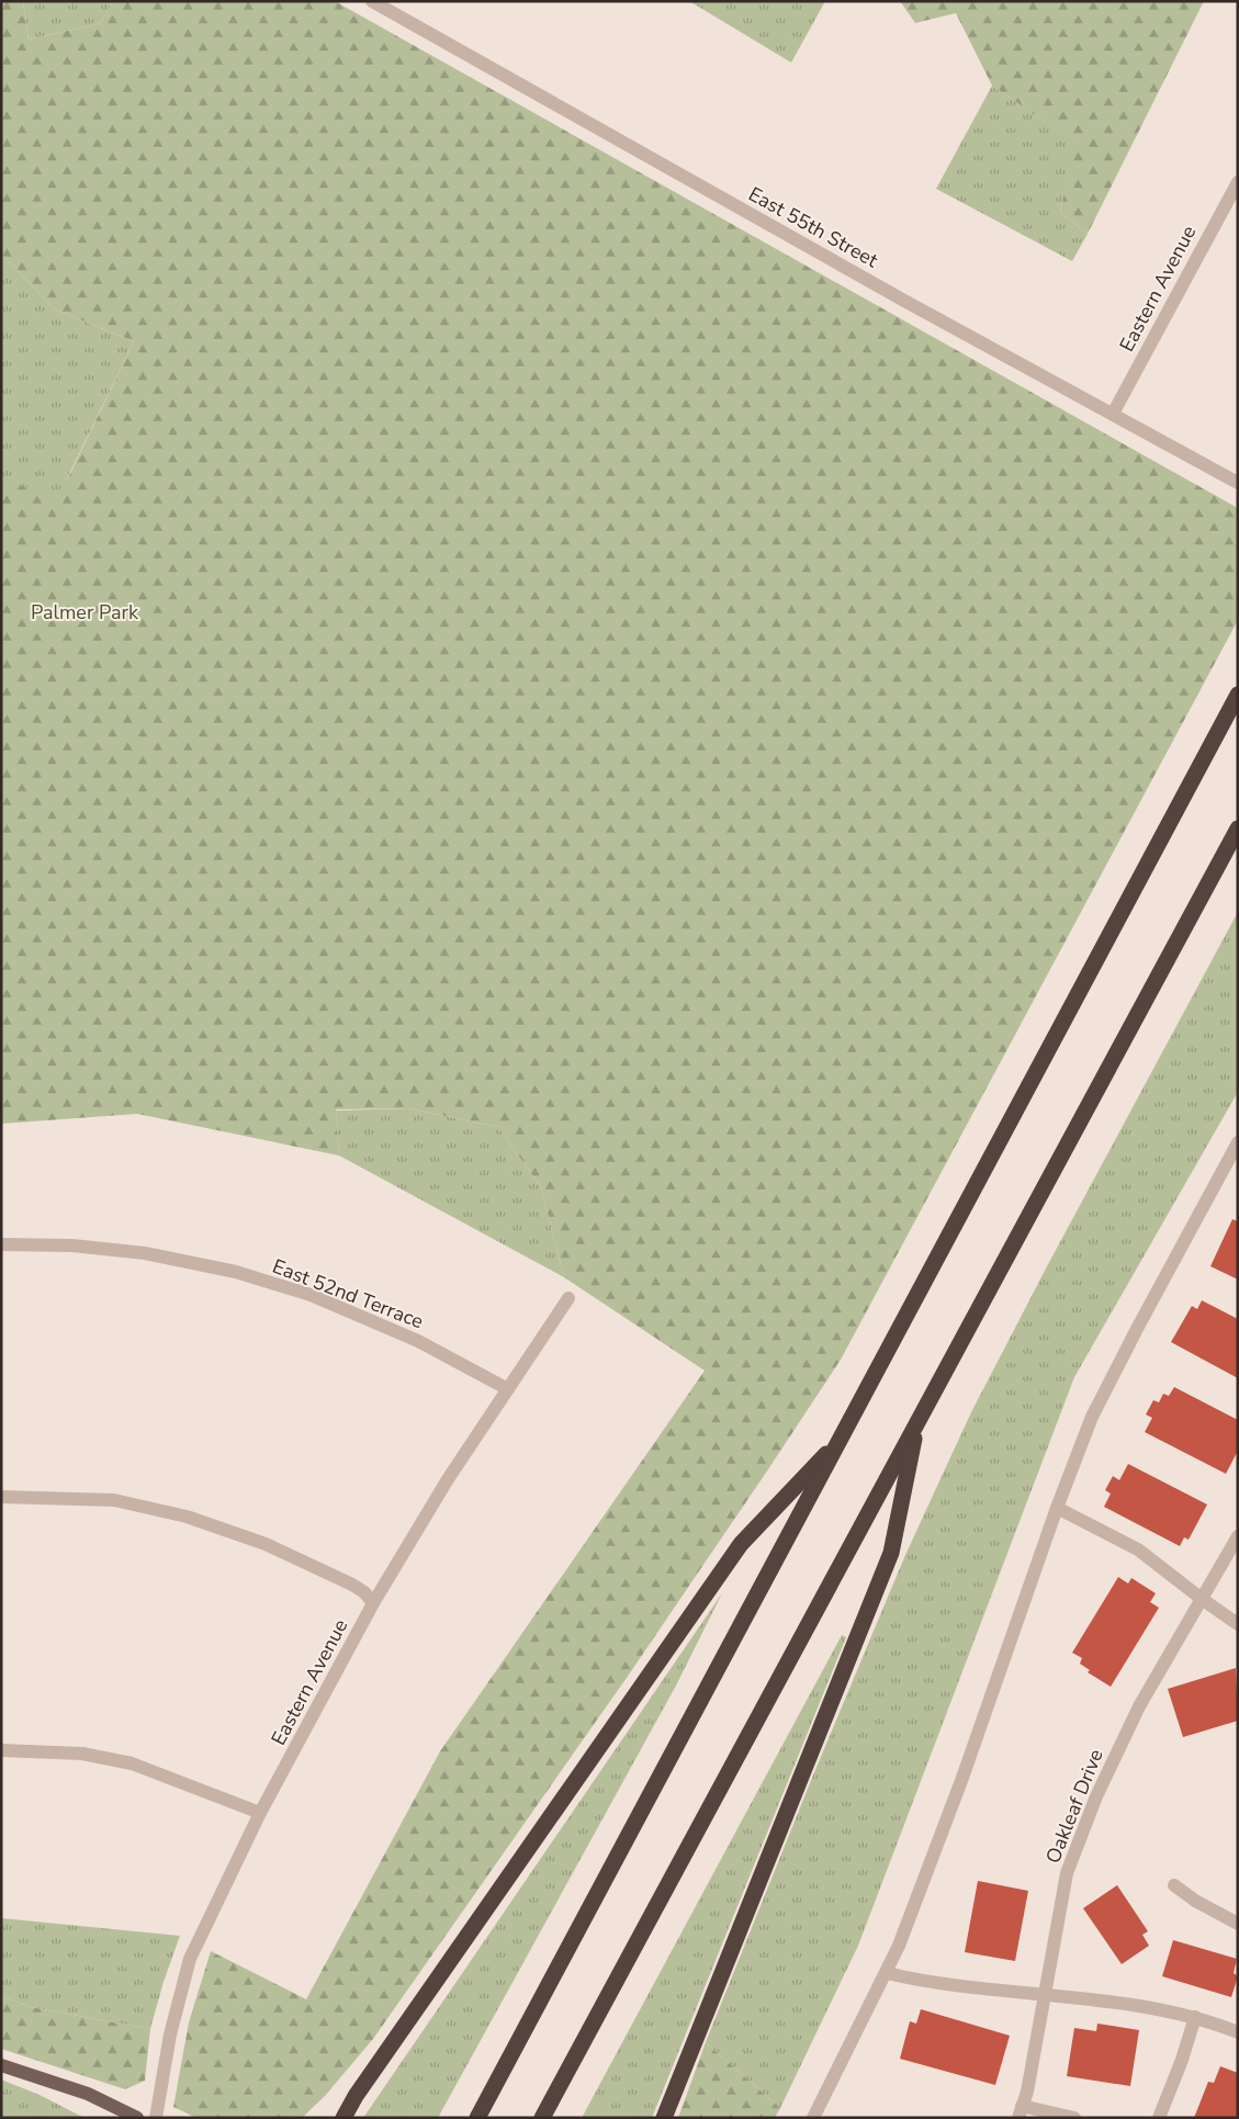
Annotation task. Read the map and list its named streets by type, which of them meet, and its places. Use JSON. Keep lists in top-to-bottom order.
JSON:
{
  "streets": {
    "street": [
      "East 55th Street",
      "Eastern Avenue",
      "East 52nd Terrace",
      "Oakleaf Drive"
    ]
  },
  "crossings": [
    ["East 55th Street", "Eastern Avenue"],
    ["Eastern Avenue", "East 52nd Terrace"]
  ],
  "parks": ["Palmer Park"]
}
